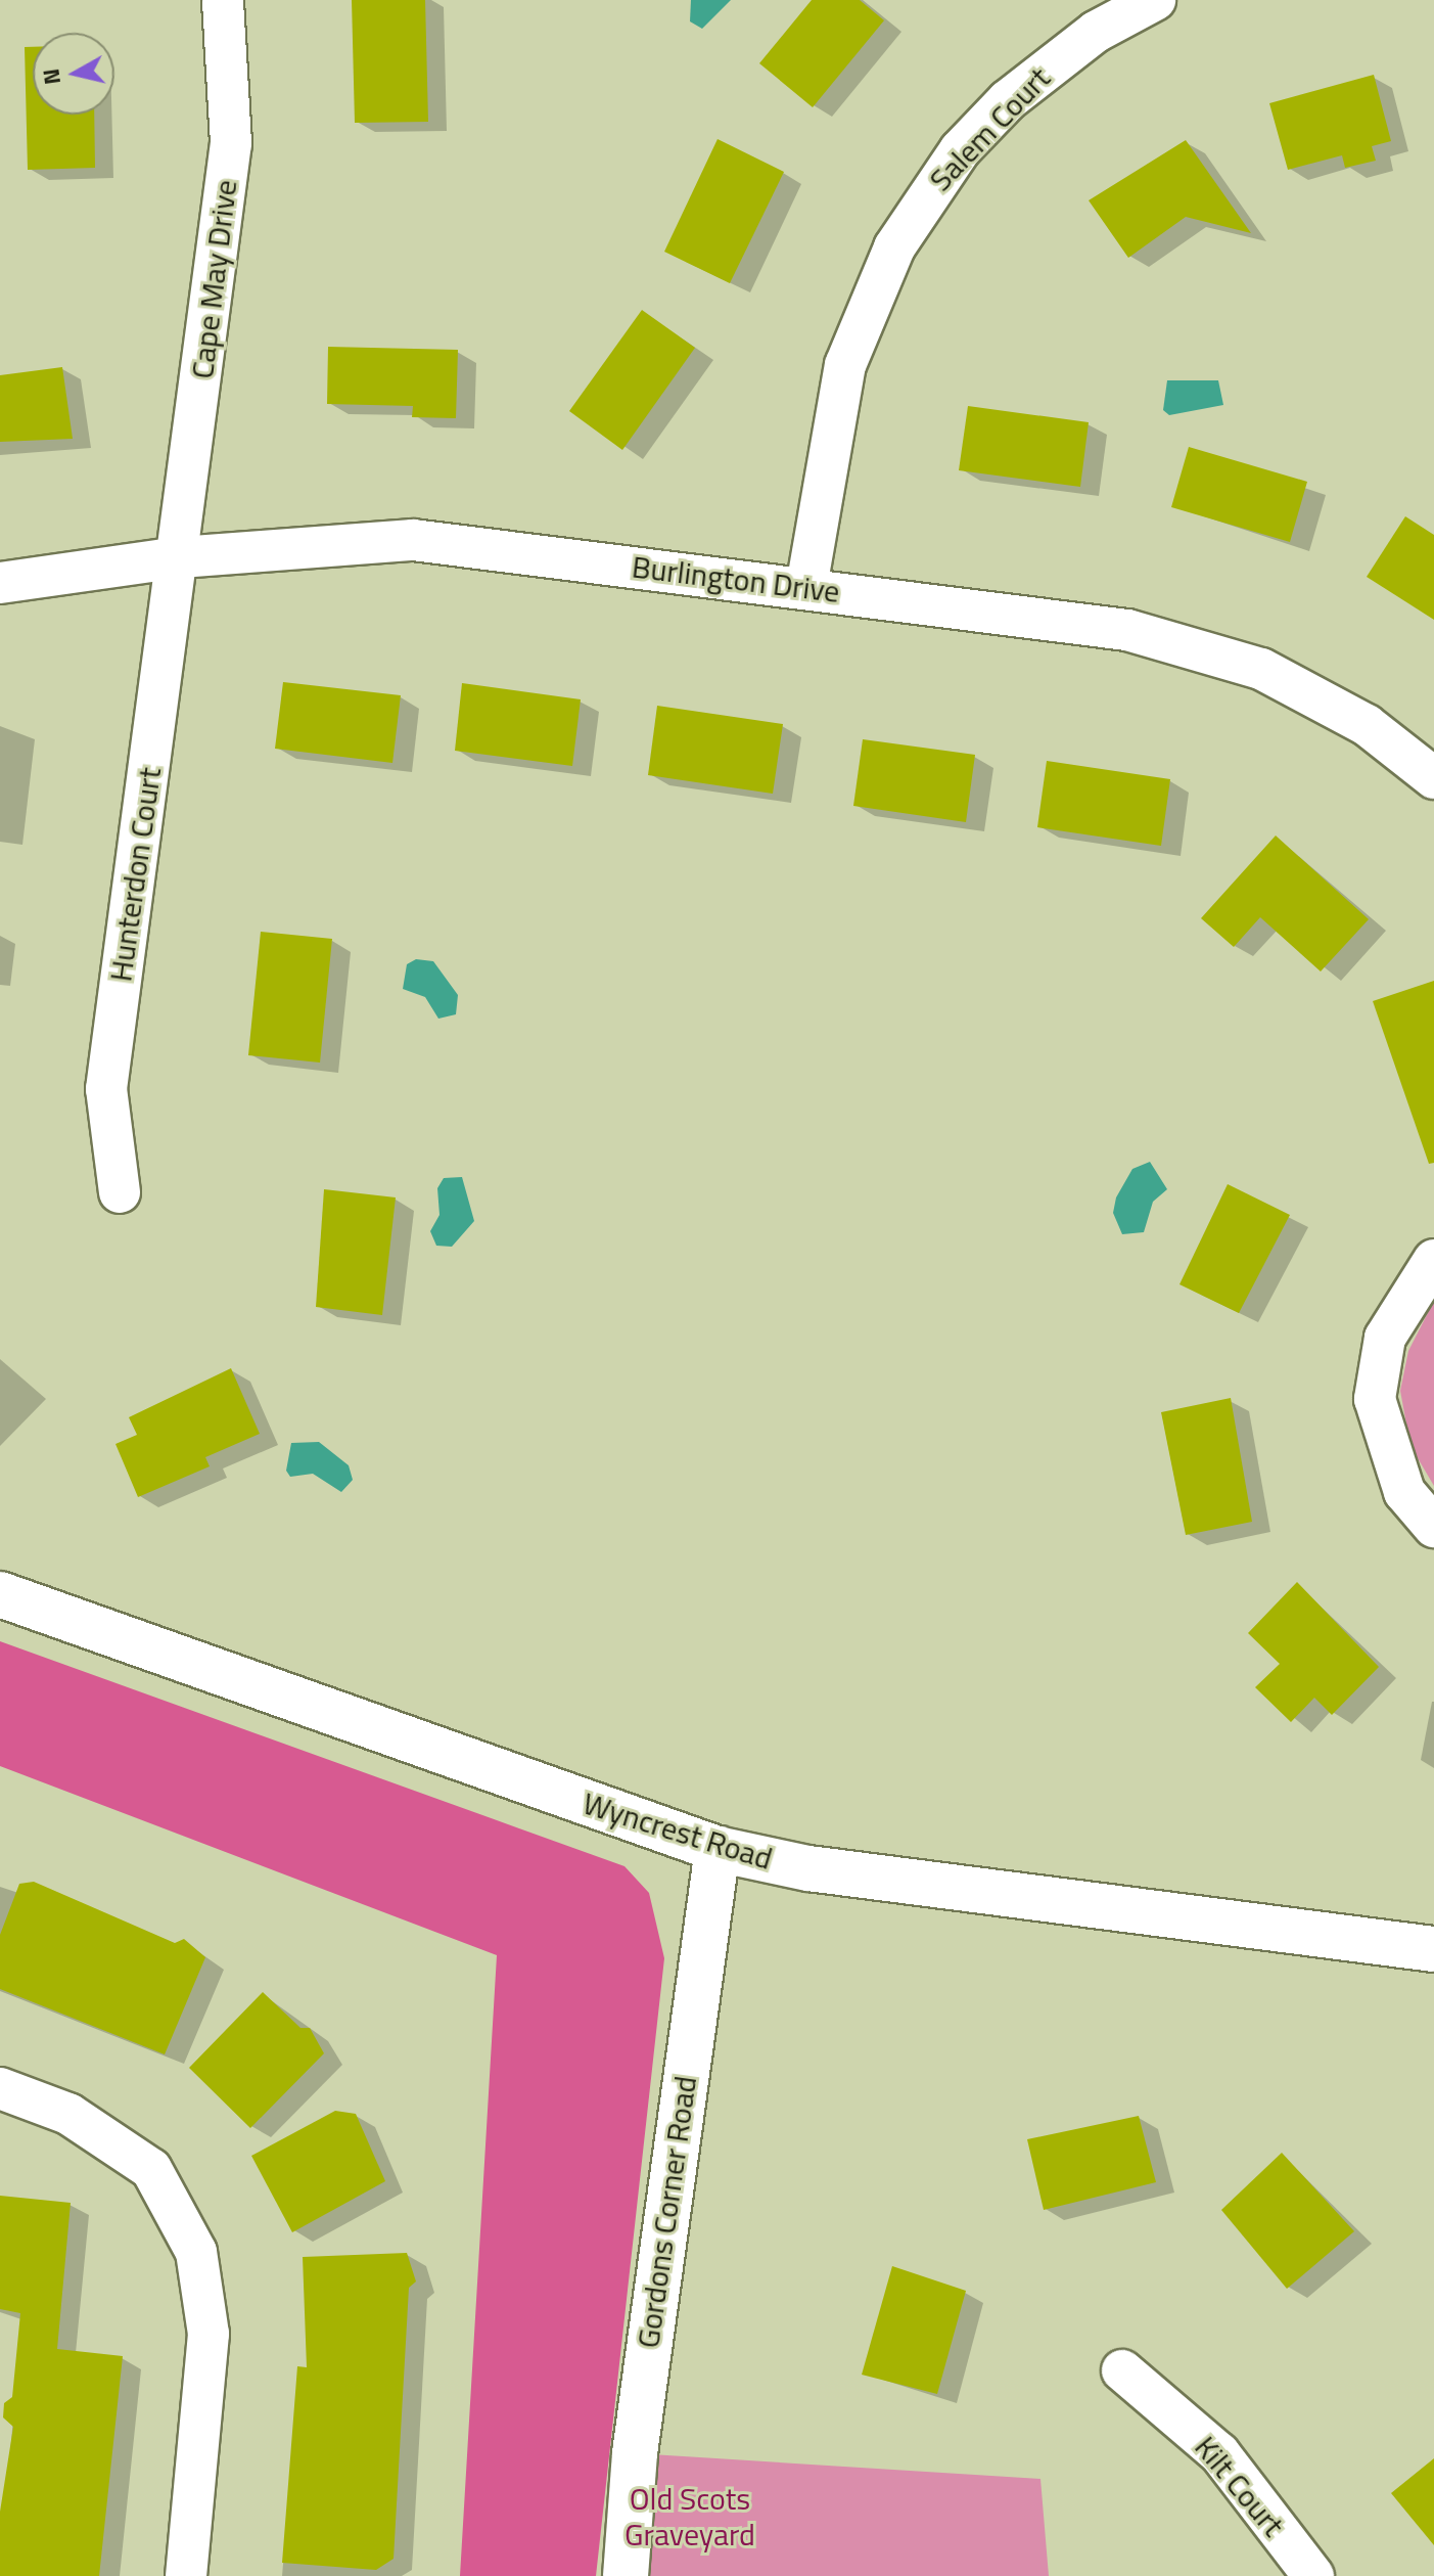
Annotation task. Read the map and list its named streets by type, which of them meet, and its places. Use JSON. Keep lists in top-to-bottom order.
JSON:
{
  "streets": {
    "street": [
      "Salem Court",
      "Cape May Drive",
      "Burlington Drive",
      "Hunterdon Court",
      "Wyncrest Road",
      "Gordons Corner Road",
      "Kilt Court"
    ]
  },
  "crossings": [
    ["Salem Court", "Burlington Drive"],
    ["Cape May Drive", "Burlington Drive"],
    ["Cape May Drive", "Hunterdon Court"],
    ["Burlington Drive", "Hunterdon Court"],
    ["Wyncrest Road", "Gordons Corner Road"]
  ],
  "parks": ["Old Scots Graveyard"],
  "north": "left"
}
